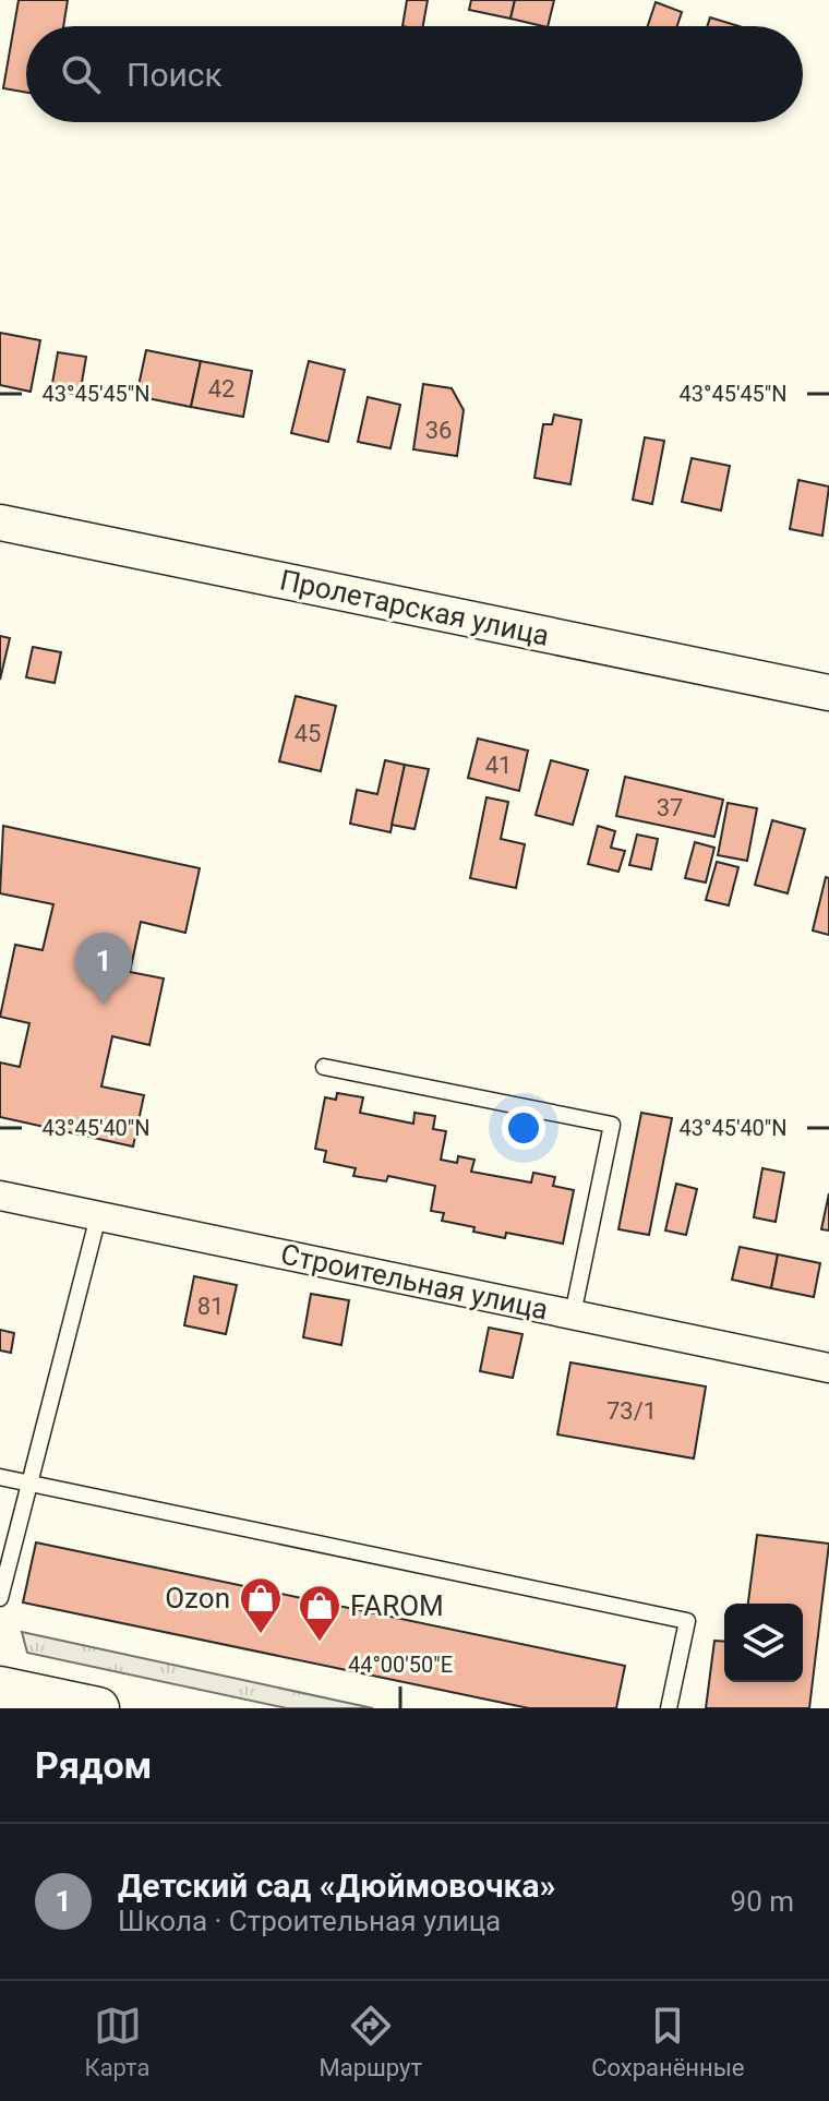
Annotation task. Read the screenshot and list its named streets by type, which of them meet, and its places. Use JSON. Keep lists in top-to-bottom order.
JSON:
{
  "streets": {
    "street": ["Пролетарская улица", "Строительная улица"]
  },
  "places": {
    "shop": ["Ozon", "FAROM"]
  },
  "house_numbers": [
    "42",
    "36",
    "45",
    "41",
    "37",
    "81",
    "73/1"
  ],
  "page": {
    "search": "Поиск",
    "pins": "1",
    "heading": "Рядом",
    "list": [
      {
        "mark": "1",
        "name": "Детский сад «Дюймовочка»",
        "note": "Школа · Строительная улица",
        "value": "90 m"
      }
    ],
    "nav": ["Карта", "Маршрут", "Сохранённые"]
  },
  "coordinates": ["43°45'45\"N", "43°45'40\"N", "44°00'50\"E"]
}
